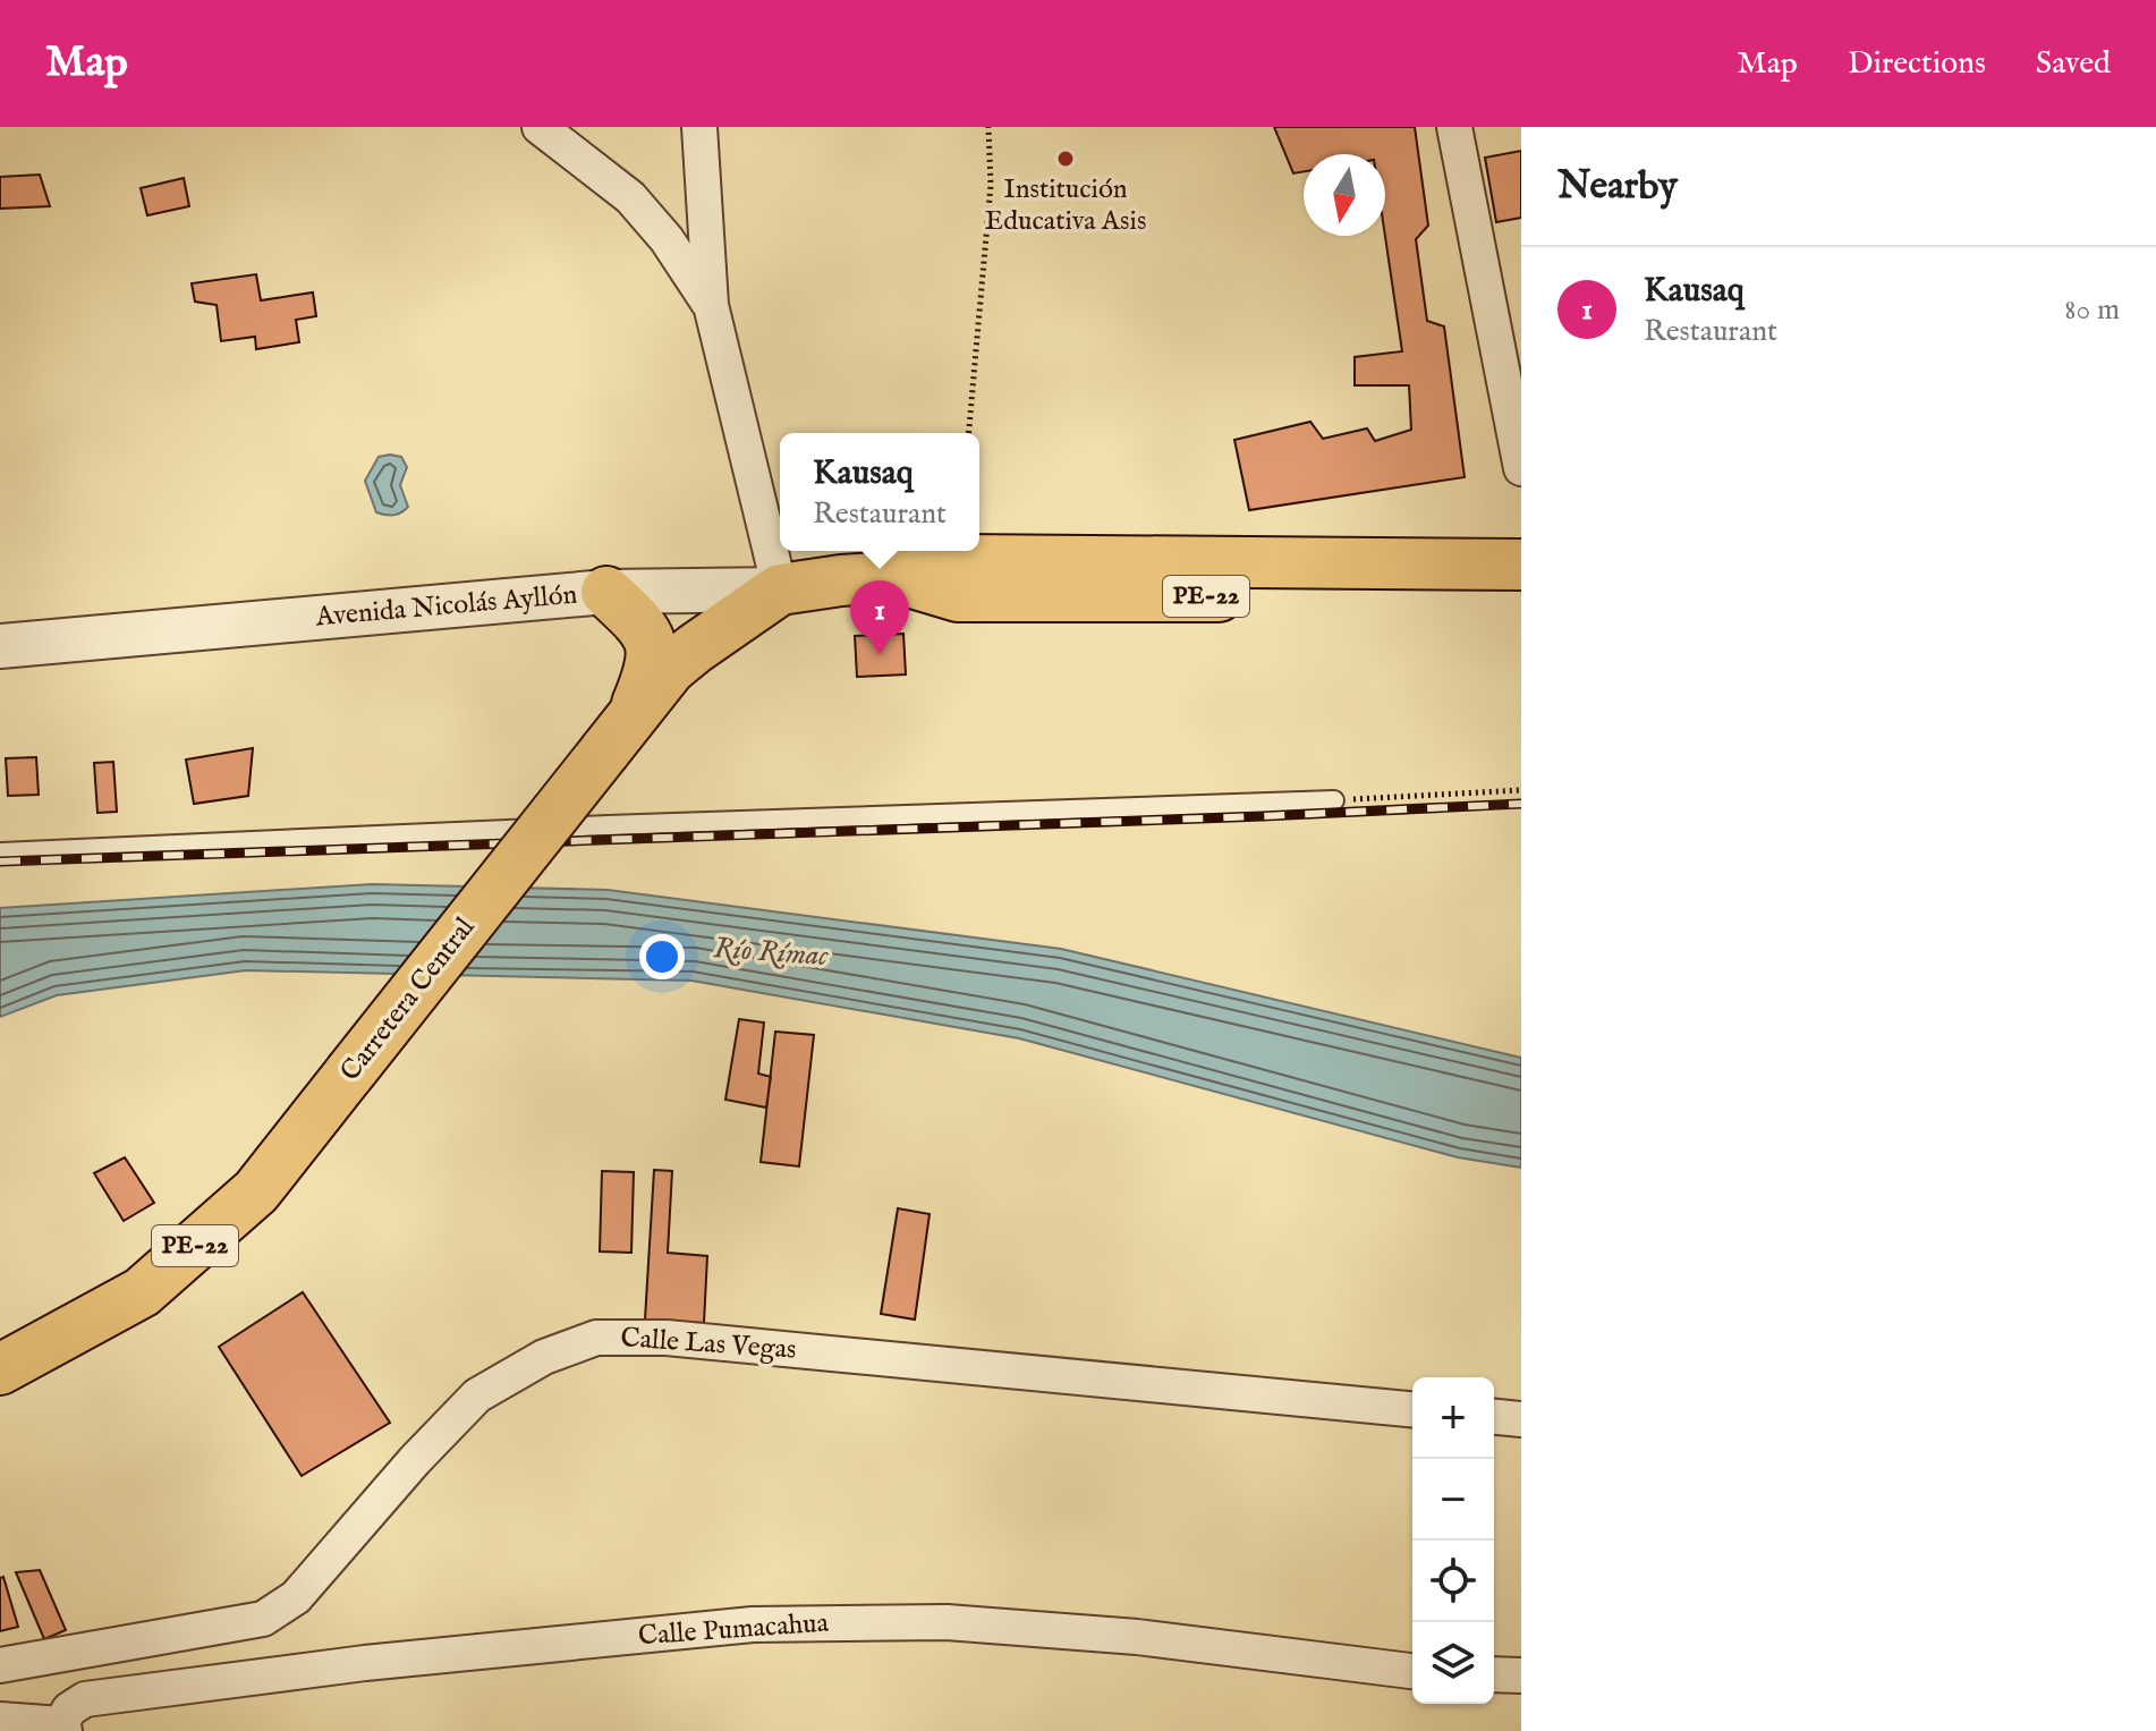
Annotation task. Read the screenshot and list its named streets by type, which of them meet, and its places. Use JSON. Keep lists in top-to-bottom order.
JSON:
{
  "streets": {
    "highway": ["PE-22", "Avenida Nicolás Ayllón", "Carretera Central"],
    "street": ["Calle Las Vegas", "Calle Pumacahua"]
  },
  "crossings": [
    ["Avenida Nicolás Ayllón", "Carretera Central"]
  ],
  "water": ["Río Rímac"],
  "places": ["Institución Educativa Asis"],
  "north": "bottom",
  "page": {
    "header": "Map",
    "nav": ["Map", "Directions", "Saved"],
    "heading": "Nearby",
    "list": [
      {
        "mark": "1",
        "name": "Kausaq",
        "note": "Restaurant",
        "value": "80 m"
      }
    ],
    "popup": ["Kausaq", "Restaurant"],
    "pins": "1",
    "map_buttons": ["+", "−"]
  }
}
